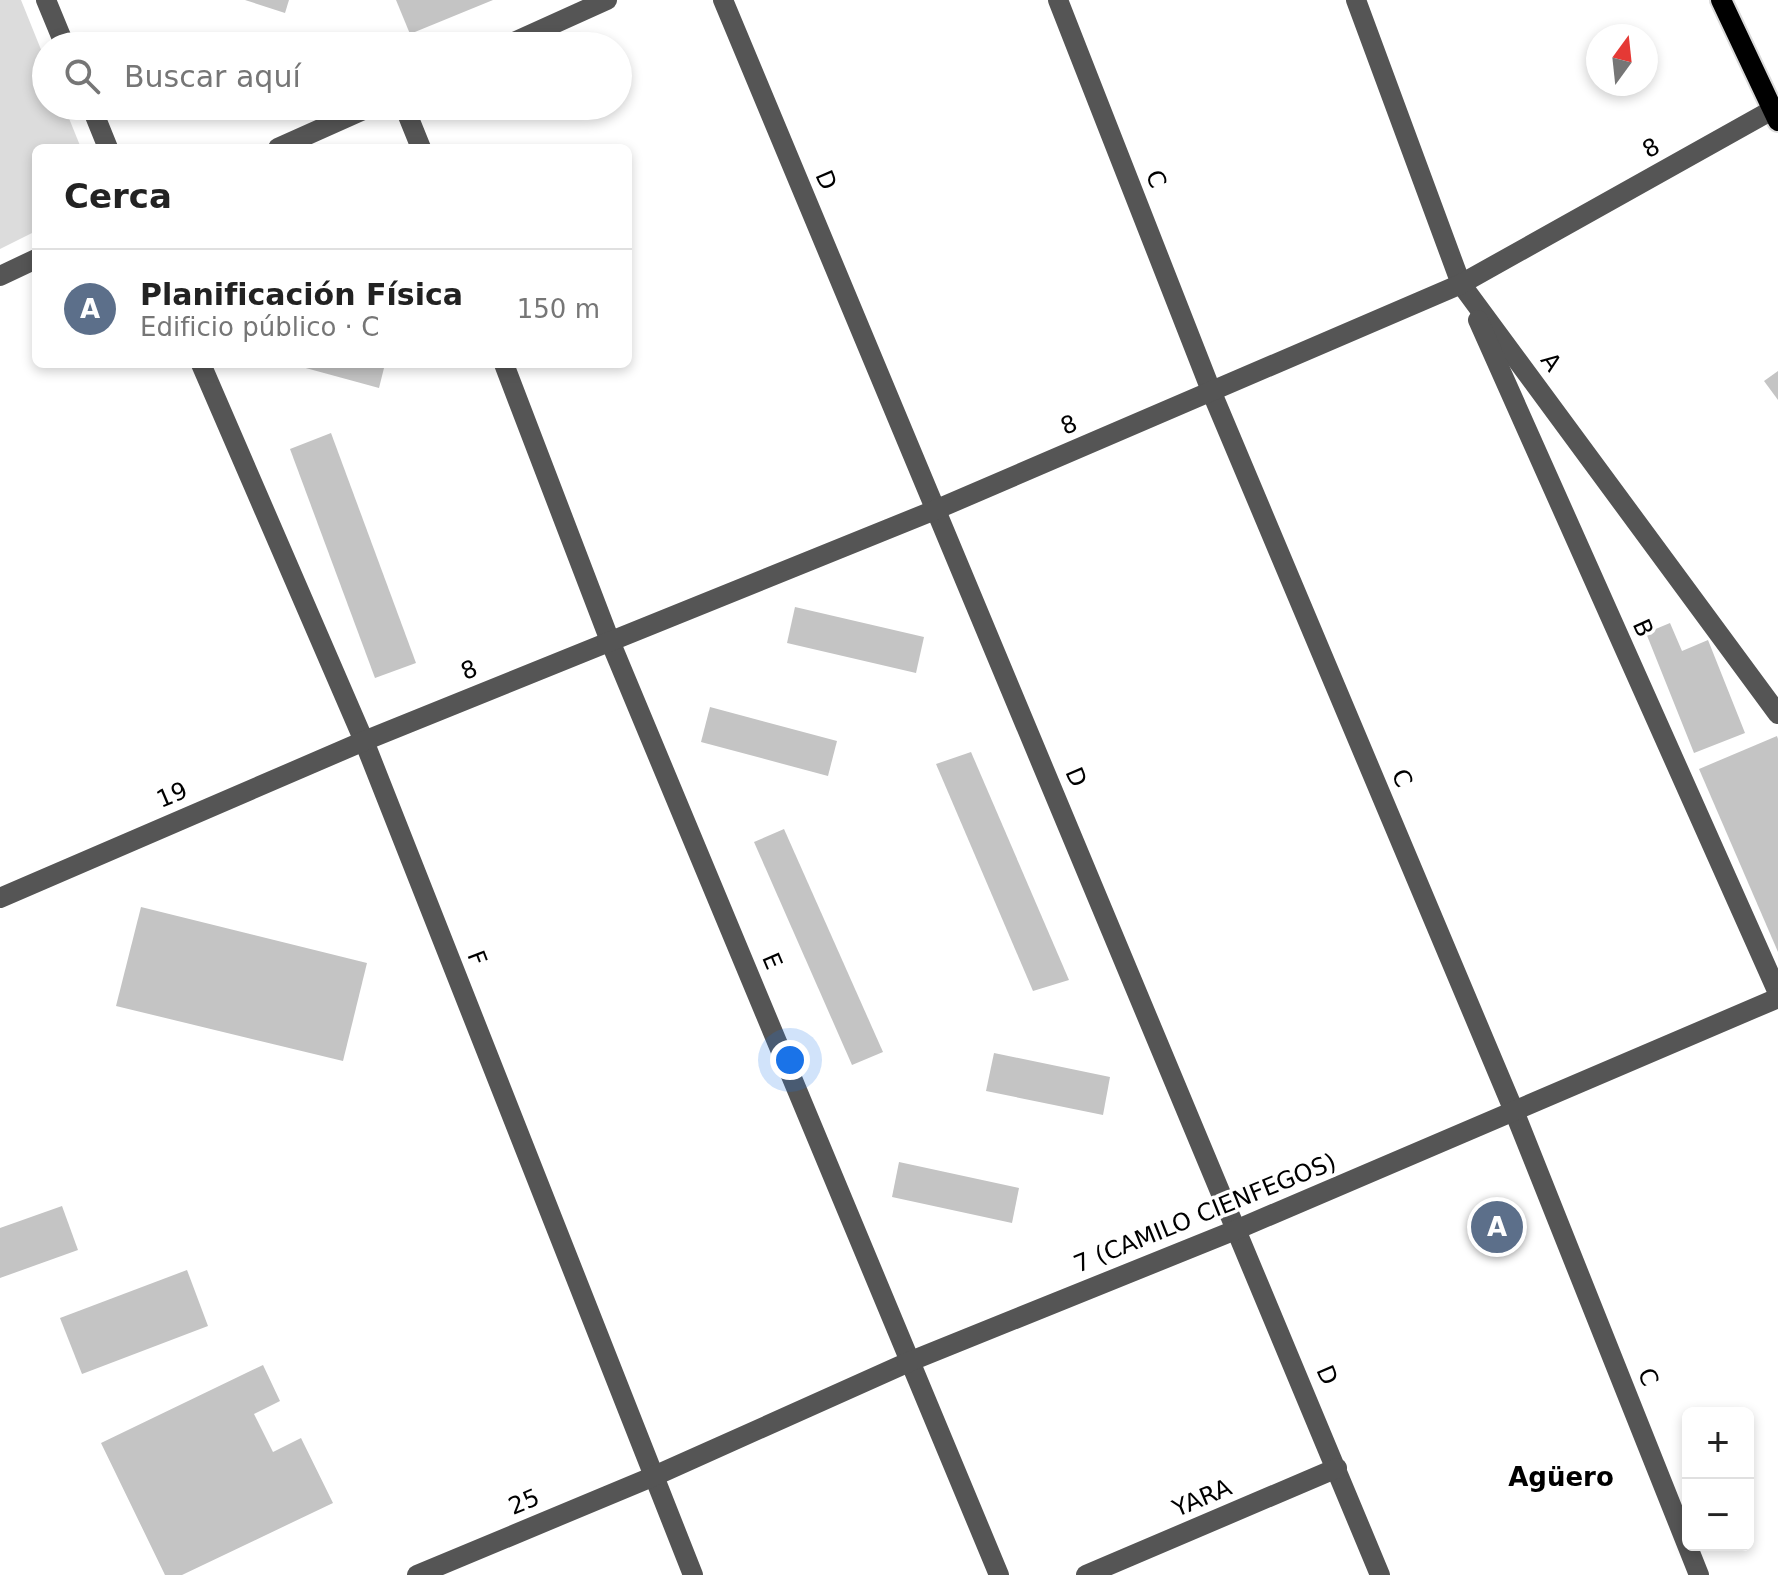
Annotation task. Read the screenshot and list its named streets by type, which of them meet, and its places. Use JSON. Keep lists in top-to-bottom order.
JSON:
{
  "streets": {
    "street": [
      "8",
      "C",
      "D",
      "A",
      "B",
      "19",
      "F",
      "E",
      "7 (CAMILO CIENFEGOS)",
      "YARA",
      "25"
    ]
  },
  "crossings": [
    ["8", "C"],
    ["8", "D"],
    ["8", "A"],
    ["8", "B"],
    ["8", "19"],
    ["8", "F"],
    ["8", "E"],
    ["C", "7 (CAMILO CIENFEGOS)"],
    ["D", "7 (CAMILO CIENFEGOS)"],
    ["D", "YARA"],
    ["A", "B"],
    ["B", "7 (CAMILO CIENFEGOS)"],
    ["19", "F"],
    ["F", "7 (CAMILO CIENFEGOS)"],
    ["F", "25"],
    ["E", "7 (CAMILO CIENFEGOS)"],
    ["7 (CAMILO CIENFEGOS)", "25"]
  ],
  "districts": ["Agüero"],
  "north": "top",
  "page": {
    "search": "Buscar aquí",
    "heading": "Cerca",
    "list": [
      {
        "mark": "A",
        "name": "Planificación Física",
        "note": "Edificio público · C",
        "value": "150 m"
      }
    ],
    "pins": "A",
    "map_buttons": ["+", "−"]
  }
}
